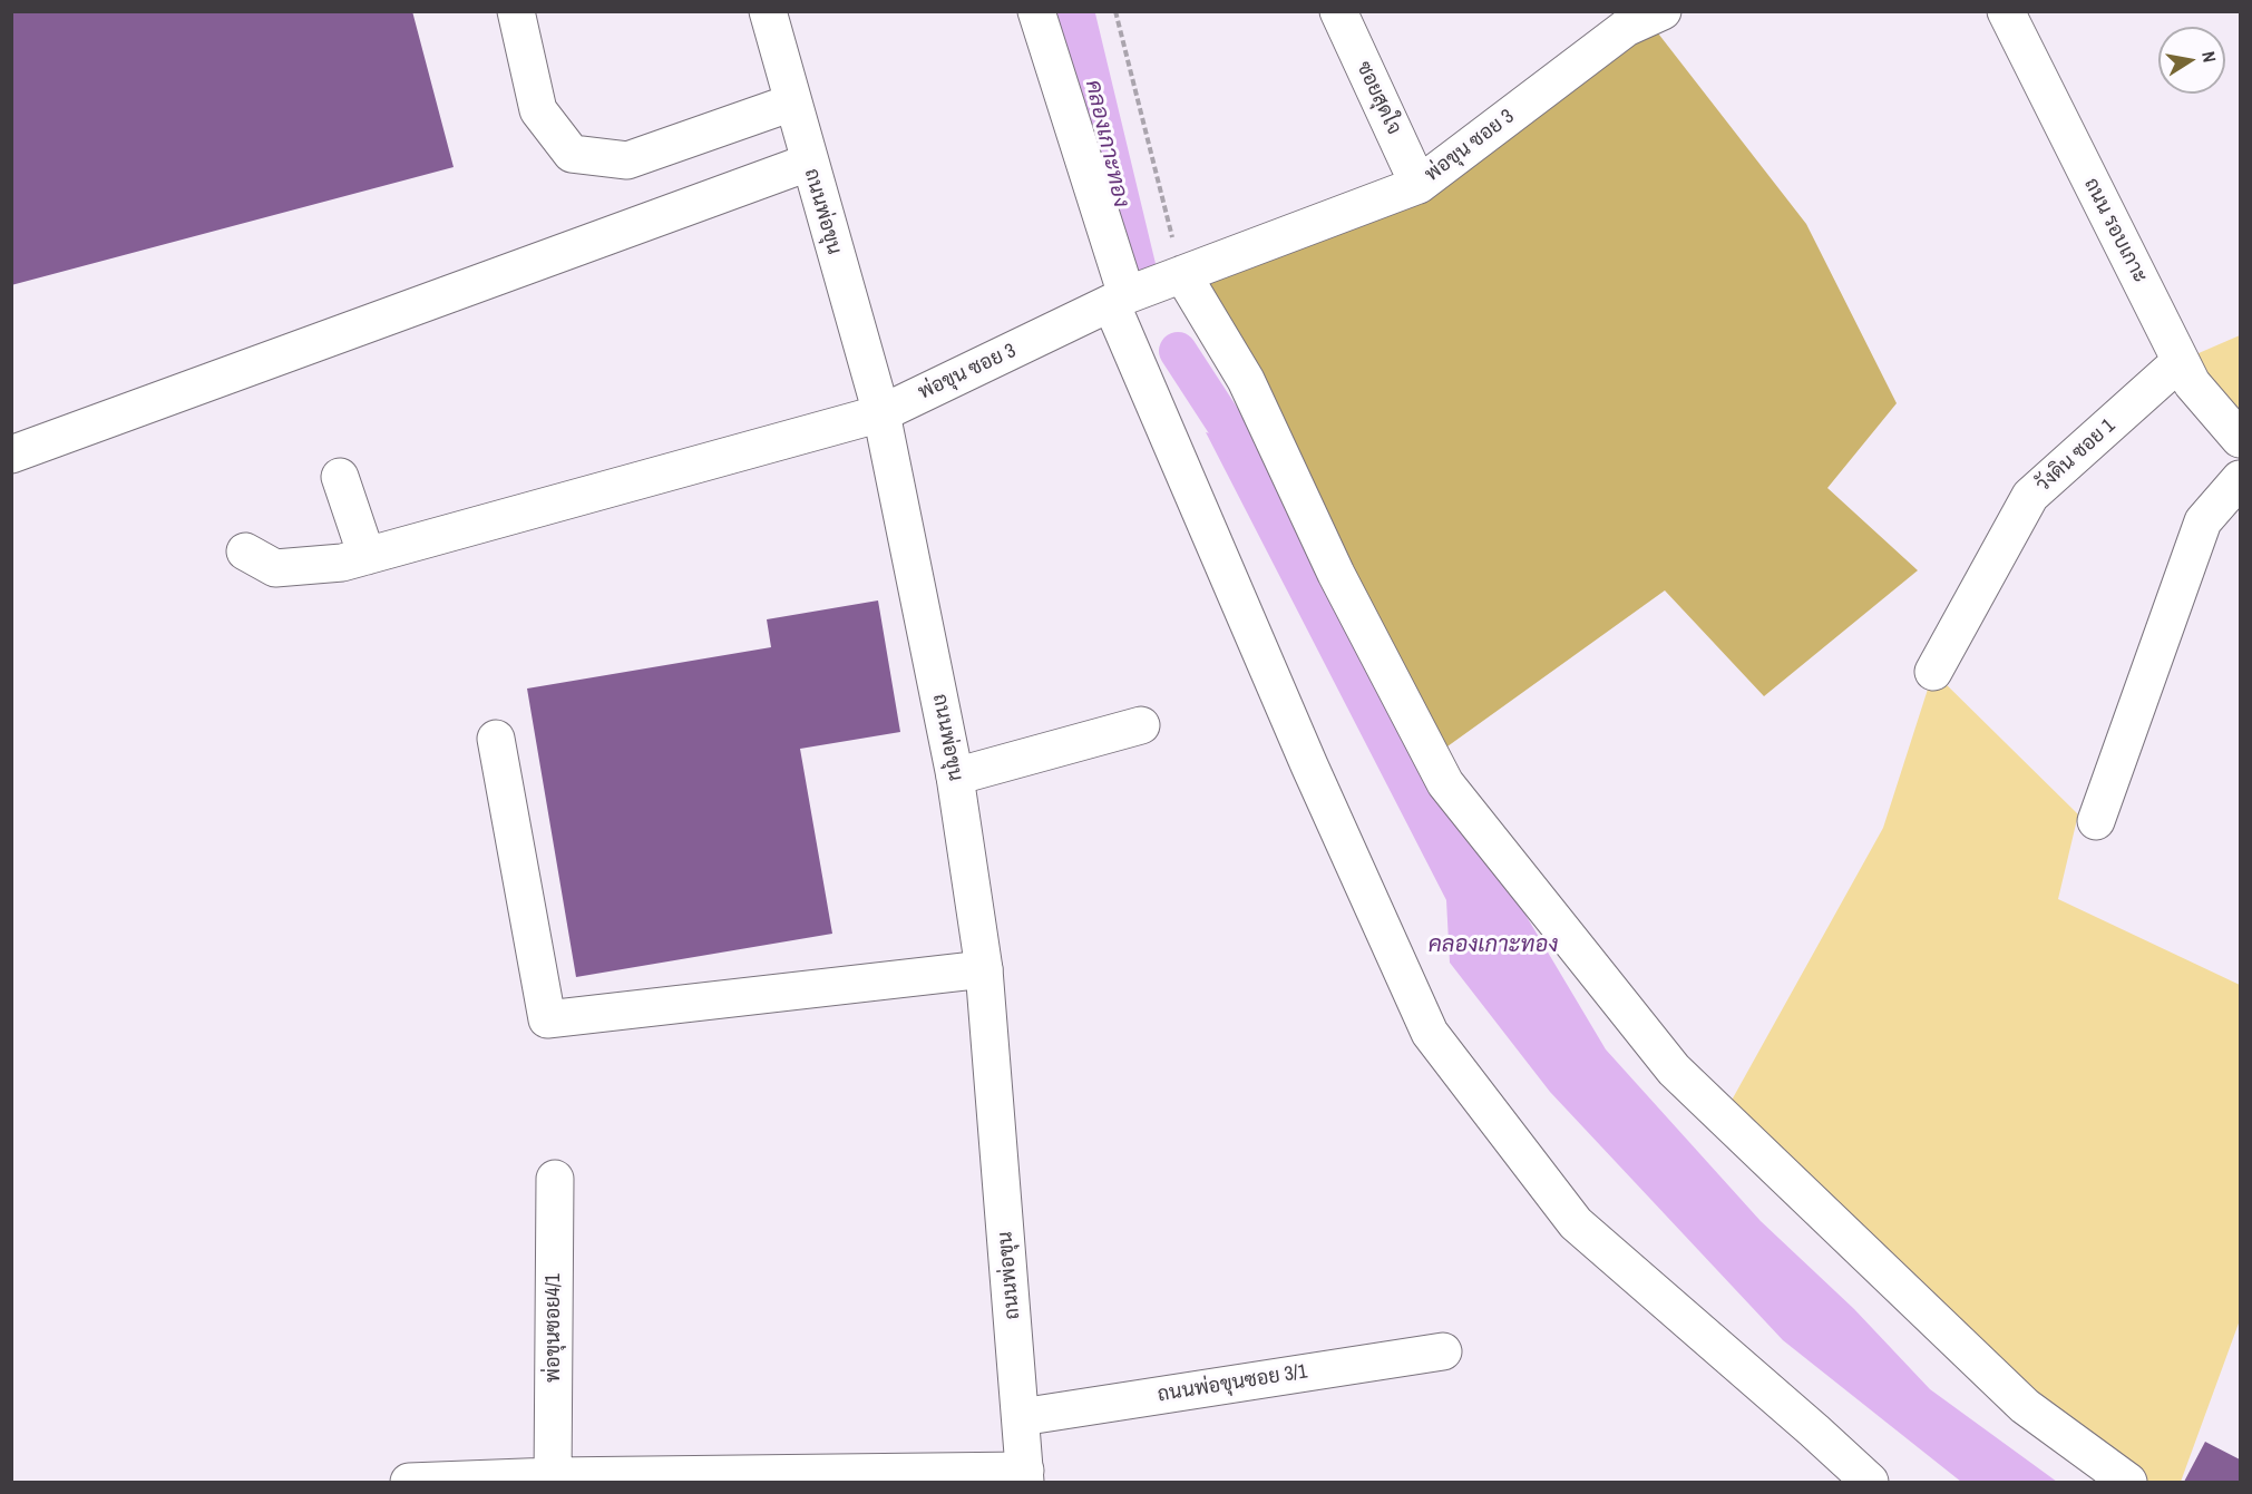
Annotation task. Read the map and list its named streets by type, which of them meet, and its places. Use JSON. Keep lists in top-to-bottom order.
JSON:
{
  "streets": {
    "street": [
      "ซอยสุดใจ",
      "พ่อขุน ซอย 3",
      "ถนนพ่อขุน",
      "ถนน รอบเกาะ",
      "วังดิน ซอย 1",
      "พ่อขุนซอย4/1",
      "ถนนพ่อขุนซอย 3/1"
    ]
  },
  "crossings": [
    ["ซอยสุดใจ", "พ่อขุน ซอย 3"],
    ["พ่อขุน ซอย 3", "ถนนพ่อขุน"],
    ["ถนนพ่อขุน", "ถนนพ่อขุนซอย 3/1"],
    ["ถนน รอบเกาะ", "วังดิน ซอย 1"]
  ],
  "water": ["คลองเกาะทอง"],
  "north": "right"
}
